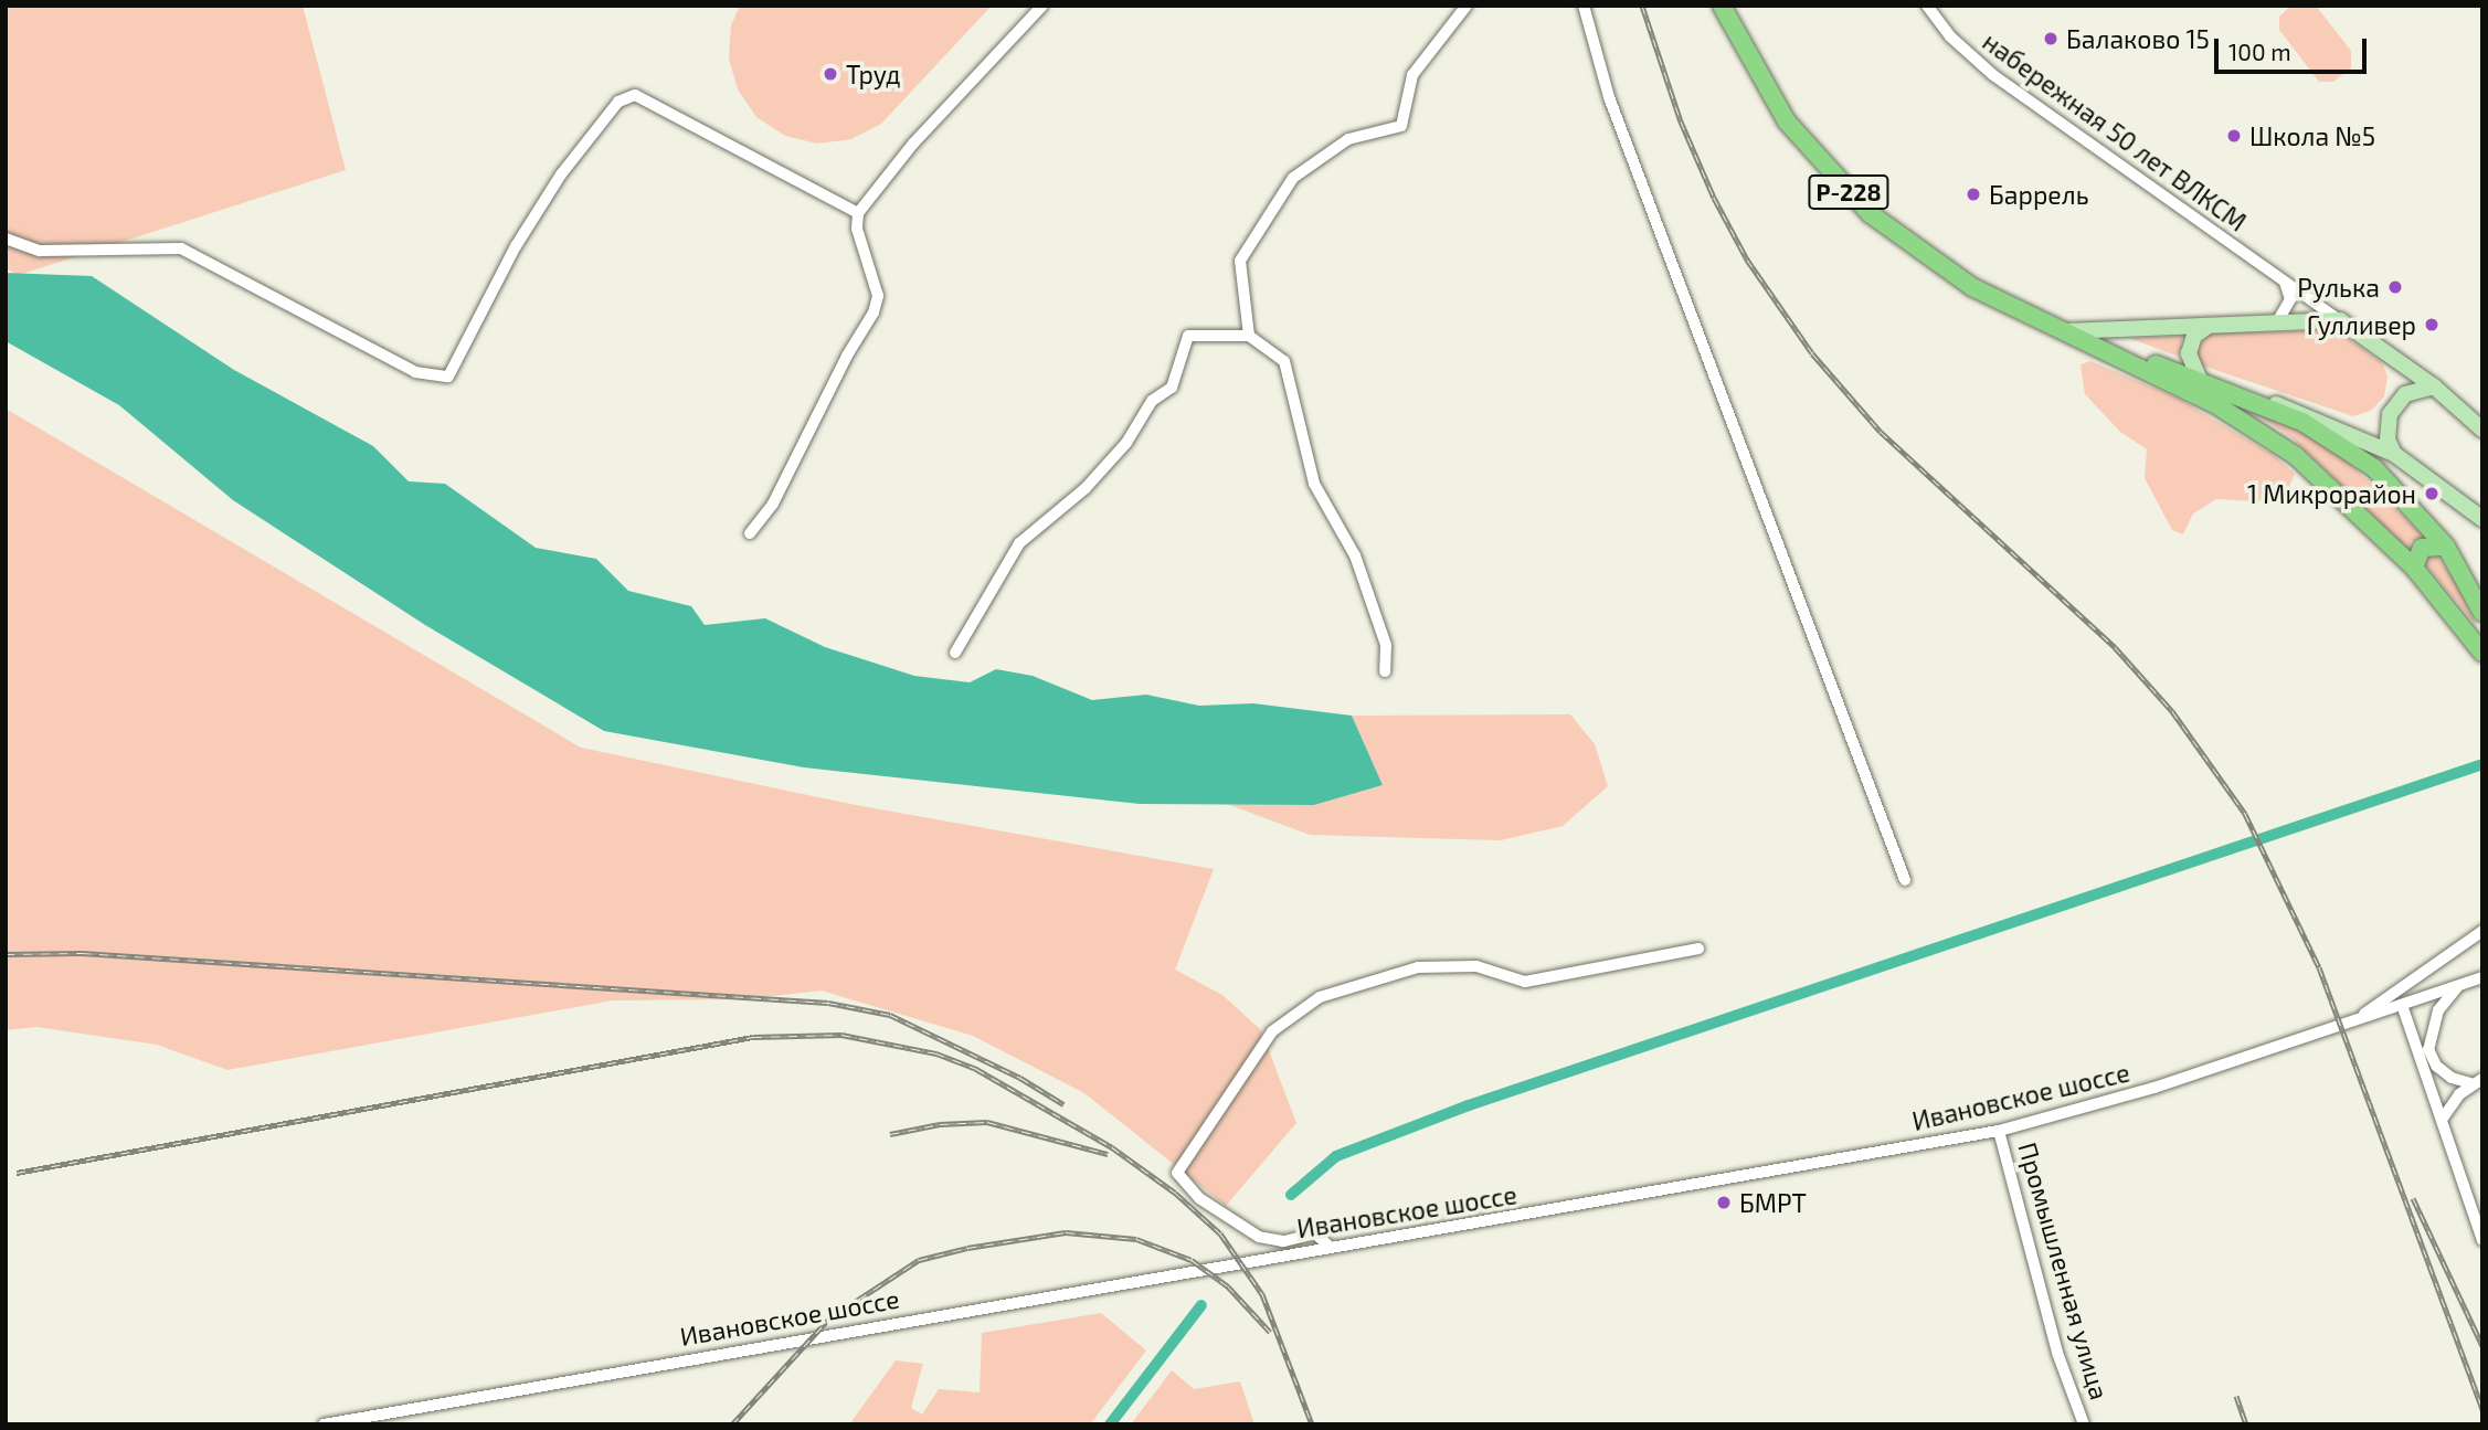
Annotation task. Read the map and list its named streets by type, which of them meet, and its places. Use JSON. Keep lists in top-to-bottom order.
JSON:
{
  "streets": {
    "highway": ["Р-228"],
    "street": ["набережная 50 лет ВЛКСМ", "Ивановское шоссе", "Промышленная улица"]
  },
  "crossings": [
    ["Ивановское шоссе", "Промышленная улица"]
  ],
  "places": [
    "Балаково 15",
    "Труд",
    "Школа №5",
    "Баррель",
    "Рулька",
    "Гулливер",
    "1 Микрорайон",
    "БМРТ"
  ],
  "scale_bar": "100 m"
}
